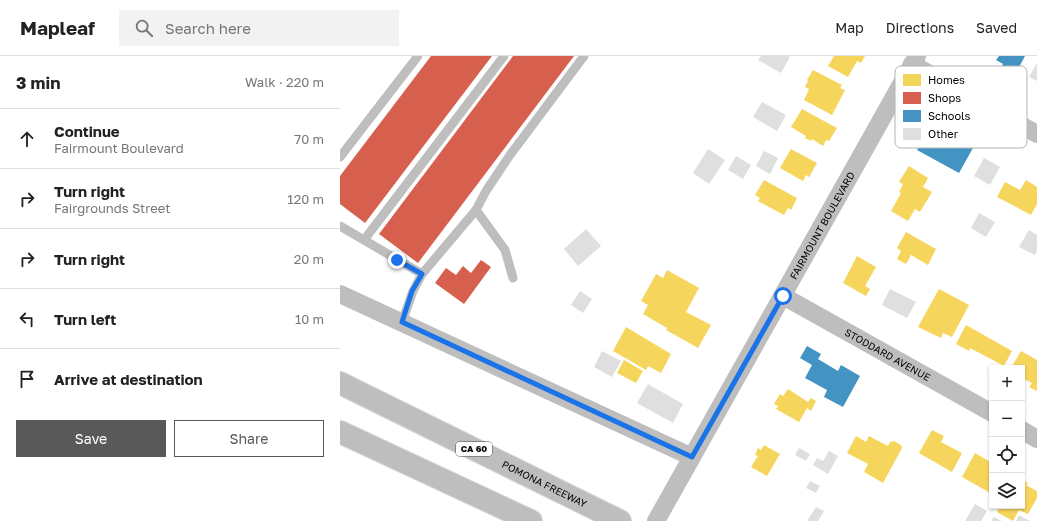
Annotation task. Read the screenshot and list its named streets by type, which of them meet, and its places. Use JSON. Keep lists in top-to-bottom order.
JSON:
{
  "streets": {
    "highway": ["CA 60", "POMONA FREEWAY"],
    "street": ["FAIRMOUNT BOULEVARD", "STODDARD AVENUE"]
  },
  "crossings": [
    ["FAIRMOUNT BOULEVARD", "STODDARD AVENUE"]
  ],
  "legend": [
    "Homes",
    "Shops",
    "Schools",
    "Other"
  ],
  "page": {
    "header": "Mapleaf",
    "search": "Search here",
    "nav": ["Map", "Directions", "Saved"],
    "heading": ["3 min", "Walk · 220 m"],
    "list": [
      ["Continue", "Fairmount Boulevard", "70 m"],
      ["Turn right", "Fairgrounds Street", "120 m"],
      ["Turn right", "20 m"],
      ["Turn left", "10 m"],
      "Arrive at destination"
    ],
    "map_buttons": ["+", "−"],
    "buttons": ["Save", "Share"]
  }
}
